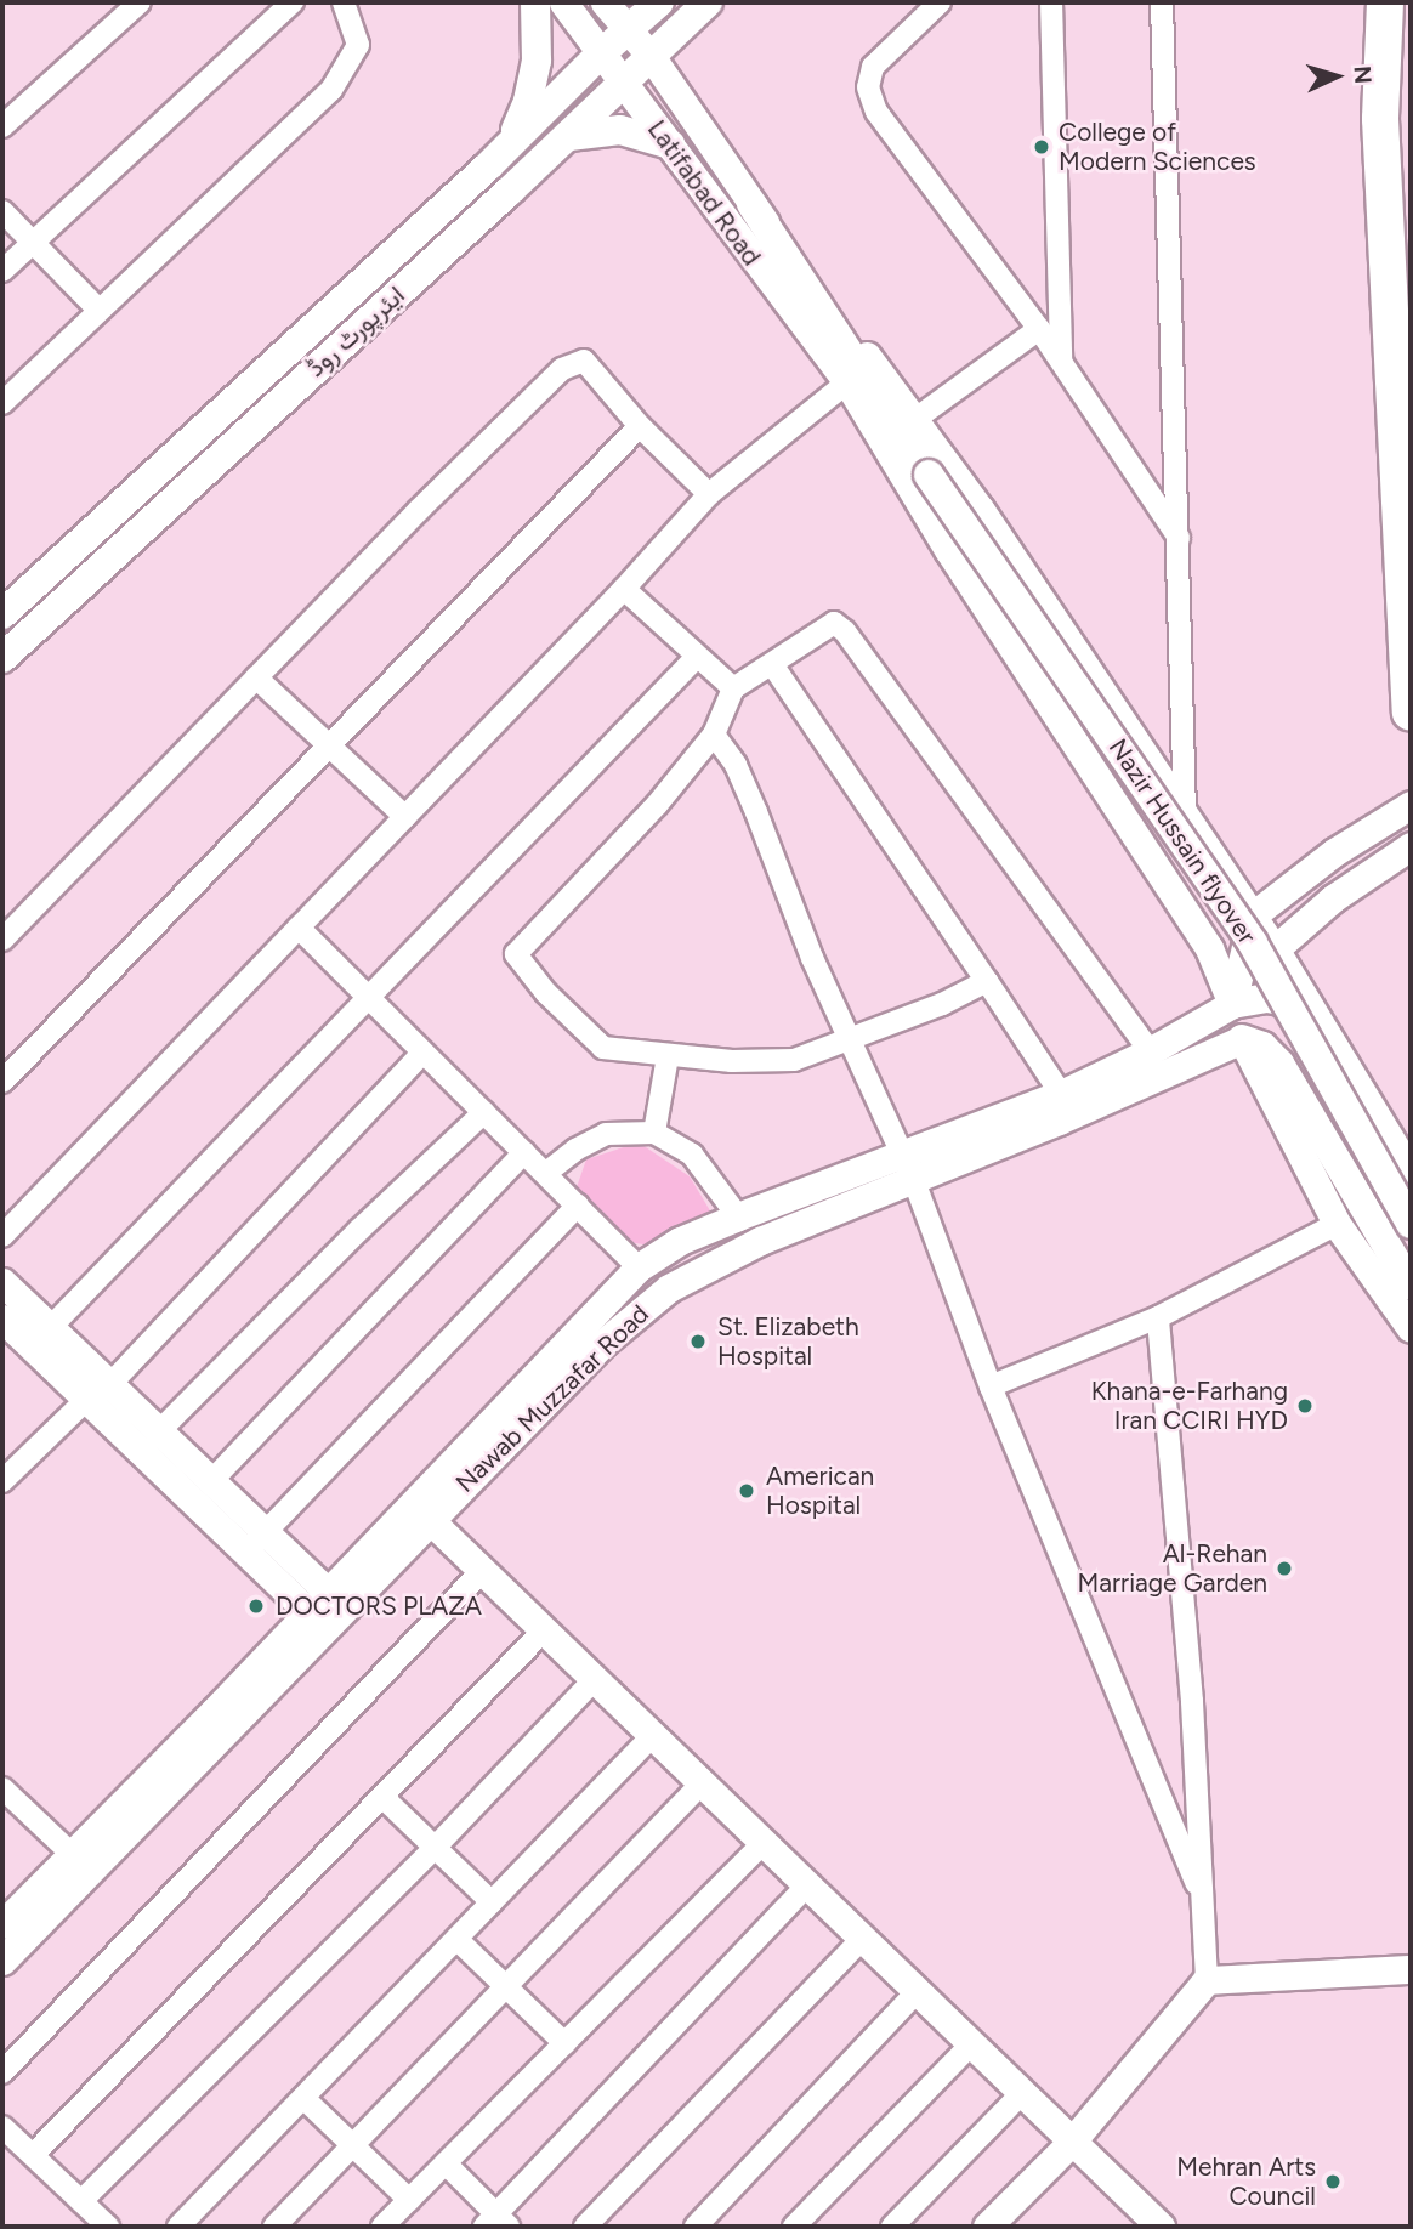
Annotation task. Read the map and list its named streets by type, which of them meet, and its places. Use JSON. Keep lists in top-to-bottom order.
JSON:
{
  "streets": {
    "main road": ["ایئرپورٹ روڈ", "Nazir Hussain flyover"],
    "street": ["Latifabad Road", "Nawab Muzzafar Road"]
  },
  "crossings": [
    ["Latifabad Road", "ایئرپورٹ روڈ"],
    ["Latifabad Road", "Nawab Muzzafar Road"]
  ],
  "places": [
    "College of Modern Sciences",
    "St. Elizabeth Hospital",
    "Khana-e-Farhang Iran CCIRI HYD",
    "American Hospital",
    "Al-Rehan Marriage Garden",
    "DOCTORS PLAZA",
    "Mehran Arts Council"
  ],
  "north": "right"
}
